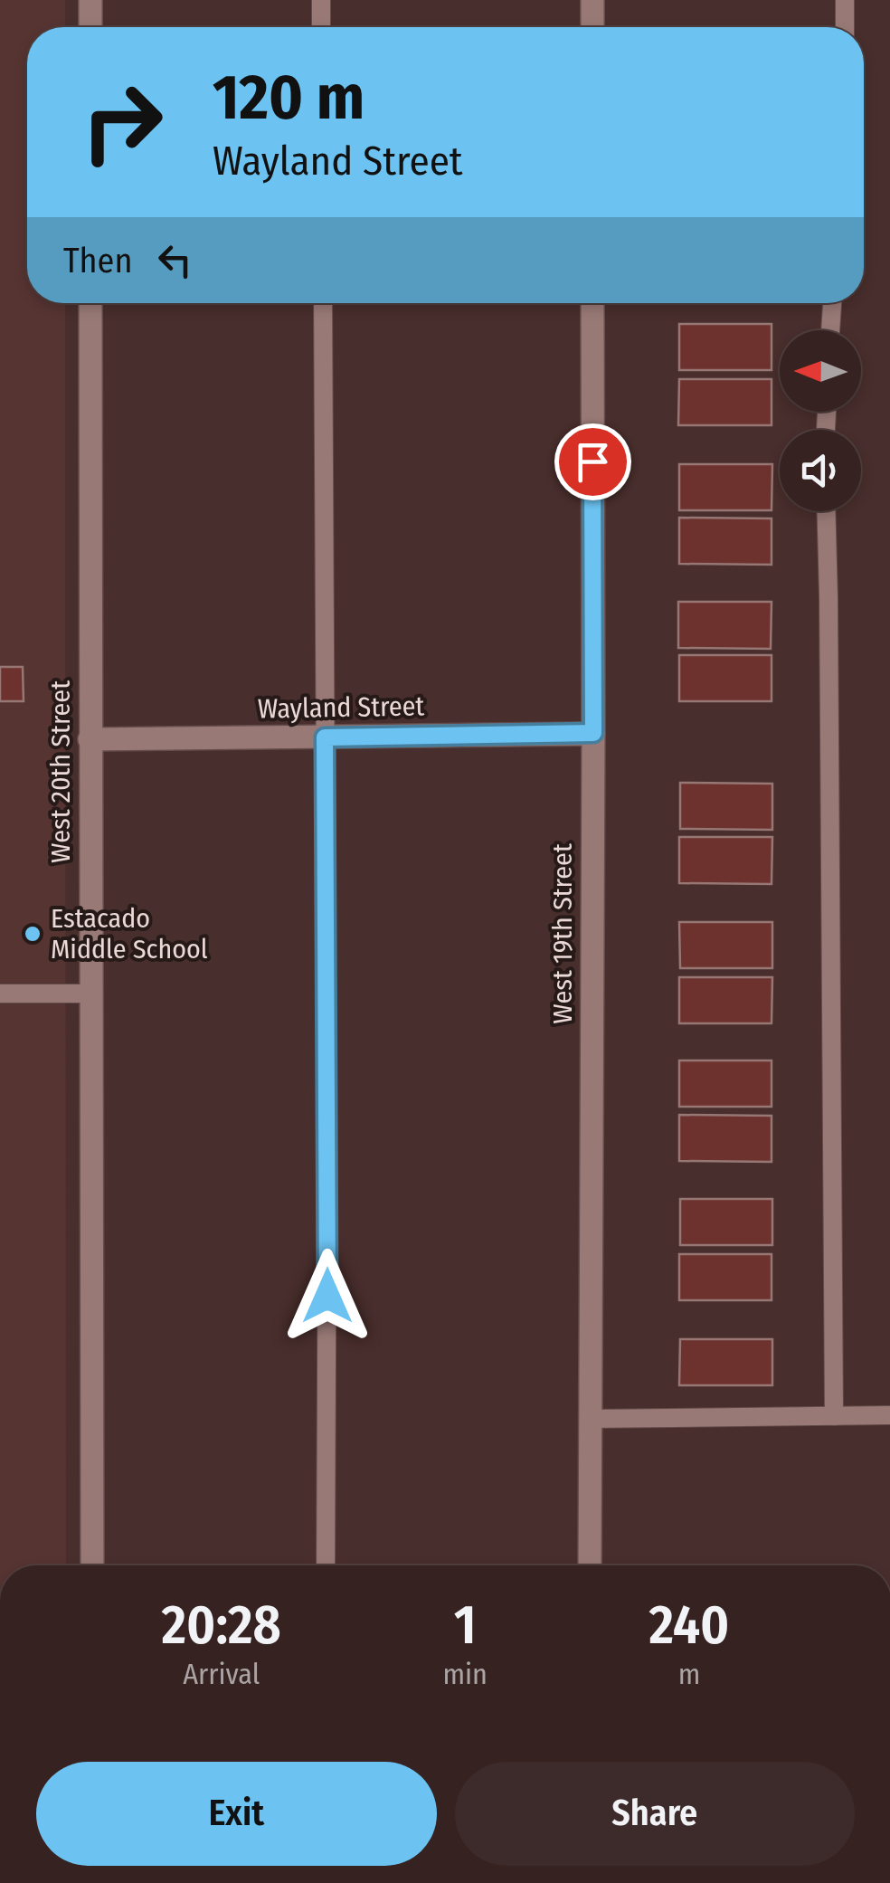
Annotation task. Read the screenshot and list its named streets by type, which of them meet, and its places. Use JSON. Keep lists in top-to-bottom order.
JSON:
{
  "streets": {
    "street": ["Wayland Street", "West 20th Street", "West 19th Street"]
  },
  "crossings": [
    ["Wayland Street", "West 20th Street"],
    ["Wayland Street", "West 19th Street"]
  ],
  "places": ["Estacado Middle School"],
  "north": "left",
  "page": {
    "turn": ["120 m", "Wayland Street"],
    "then": "Then",
    "eta": [
      "20:28",
      "Arrival",
      "1",
      "min",
      "240",
      "m"
    ],
    "buttons": ["Exit", "Share"]
  }
}
